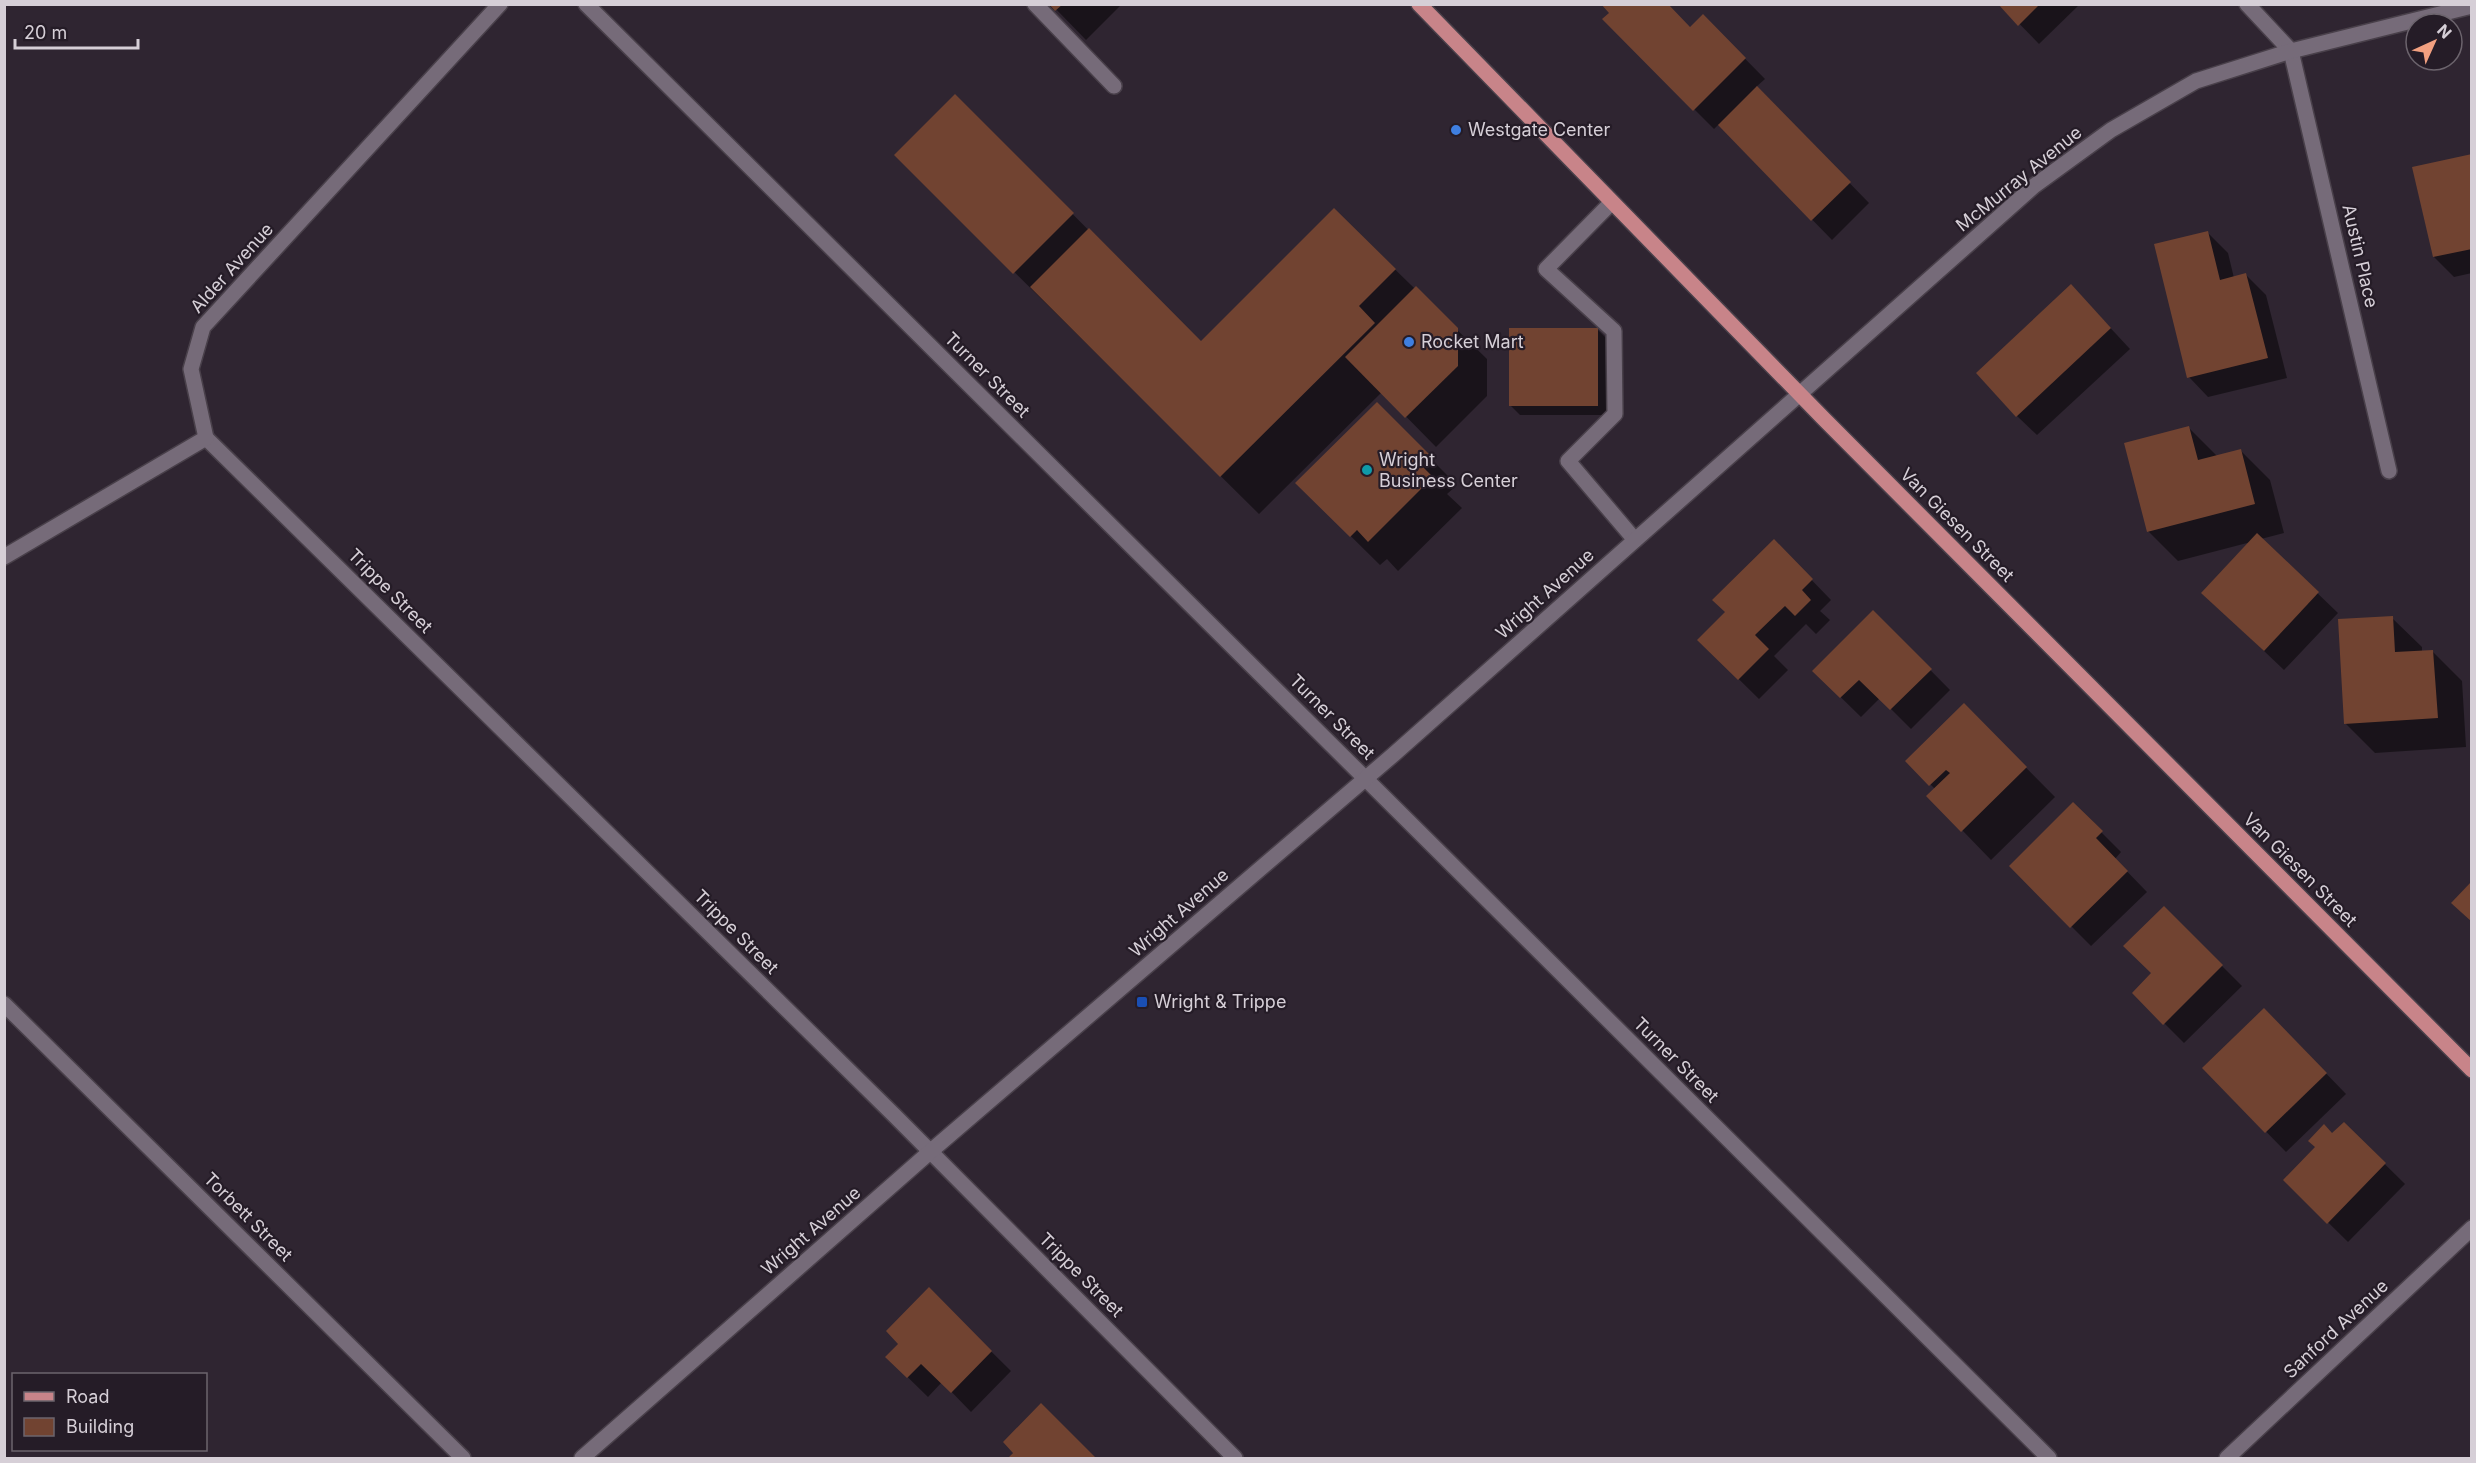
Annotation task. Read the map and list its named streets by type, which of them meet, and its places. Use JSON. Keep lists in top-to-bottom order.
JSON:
{
  "streets": {
    "main road": ["Van Giesen Street"],
    "street": [
      "McMurray Avenue",
      "Austin Place",
      "Alder Avenue",
      "Turner Street",
      "Trippe Street",
      "Wright Avenue",
      "Torbett Street",
      "Sanford Avenue"
    ]
  },
  "crossings": [
    ["McMurray Avenue", "Austin Place"],
    ["McMurray Avenue", "Van Giesen Street"],
    ["McMurray Avenue", "Wright Avenue"],
    ["Alder Avenue", "Trippe Street"],
    ["Turner Street", "Wright Avenue"],
    ["Van Giesen Street", "Wright Avenue"],
    ["Trippe Street", "Wright Avenue"]
  ],
  "places": {
    "other": ["Westgate Center", "Rocket Mart", "Wright Business Center"],
    "transit": ["Wright & Trippe"]
  },
  "legend": ["Road", "Building"],
  "scale_bar": "20 m",
  "north": "top right"
}
